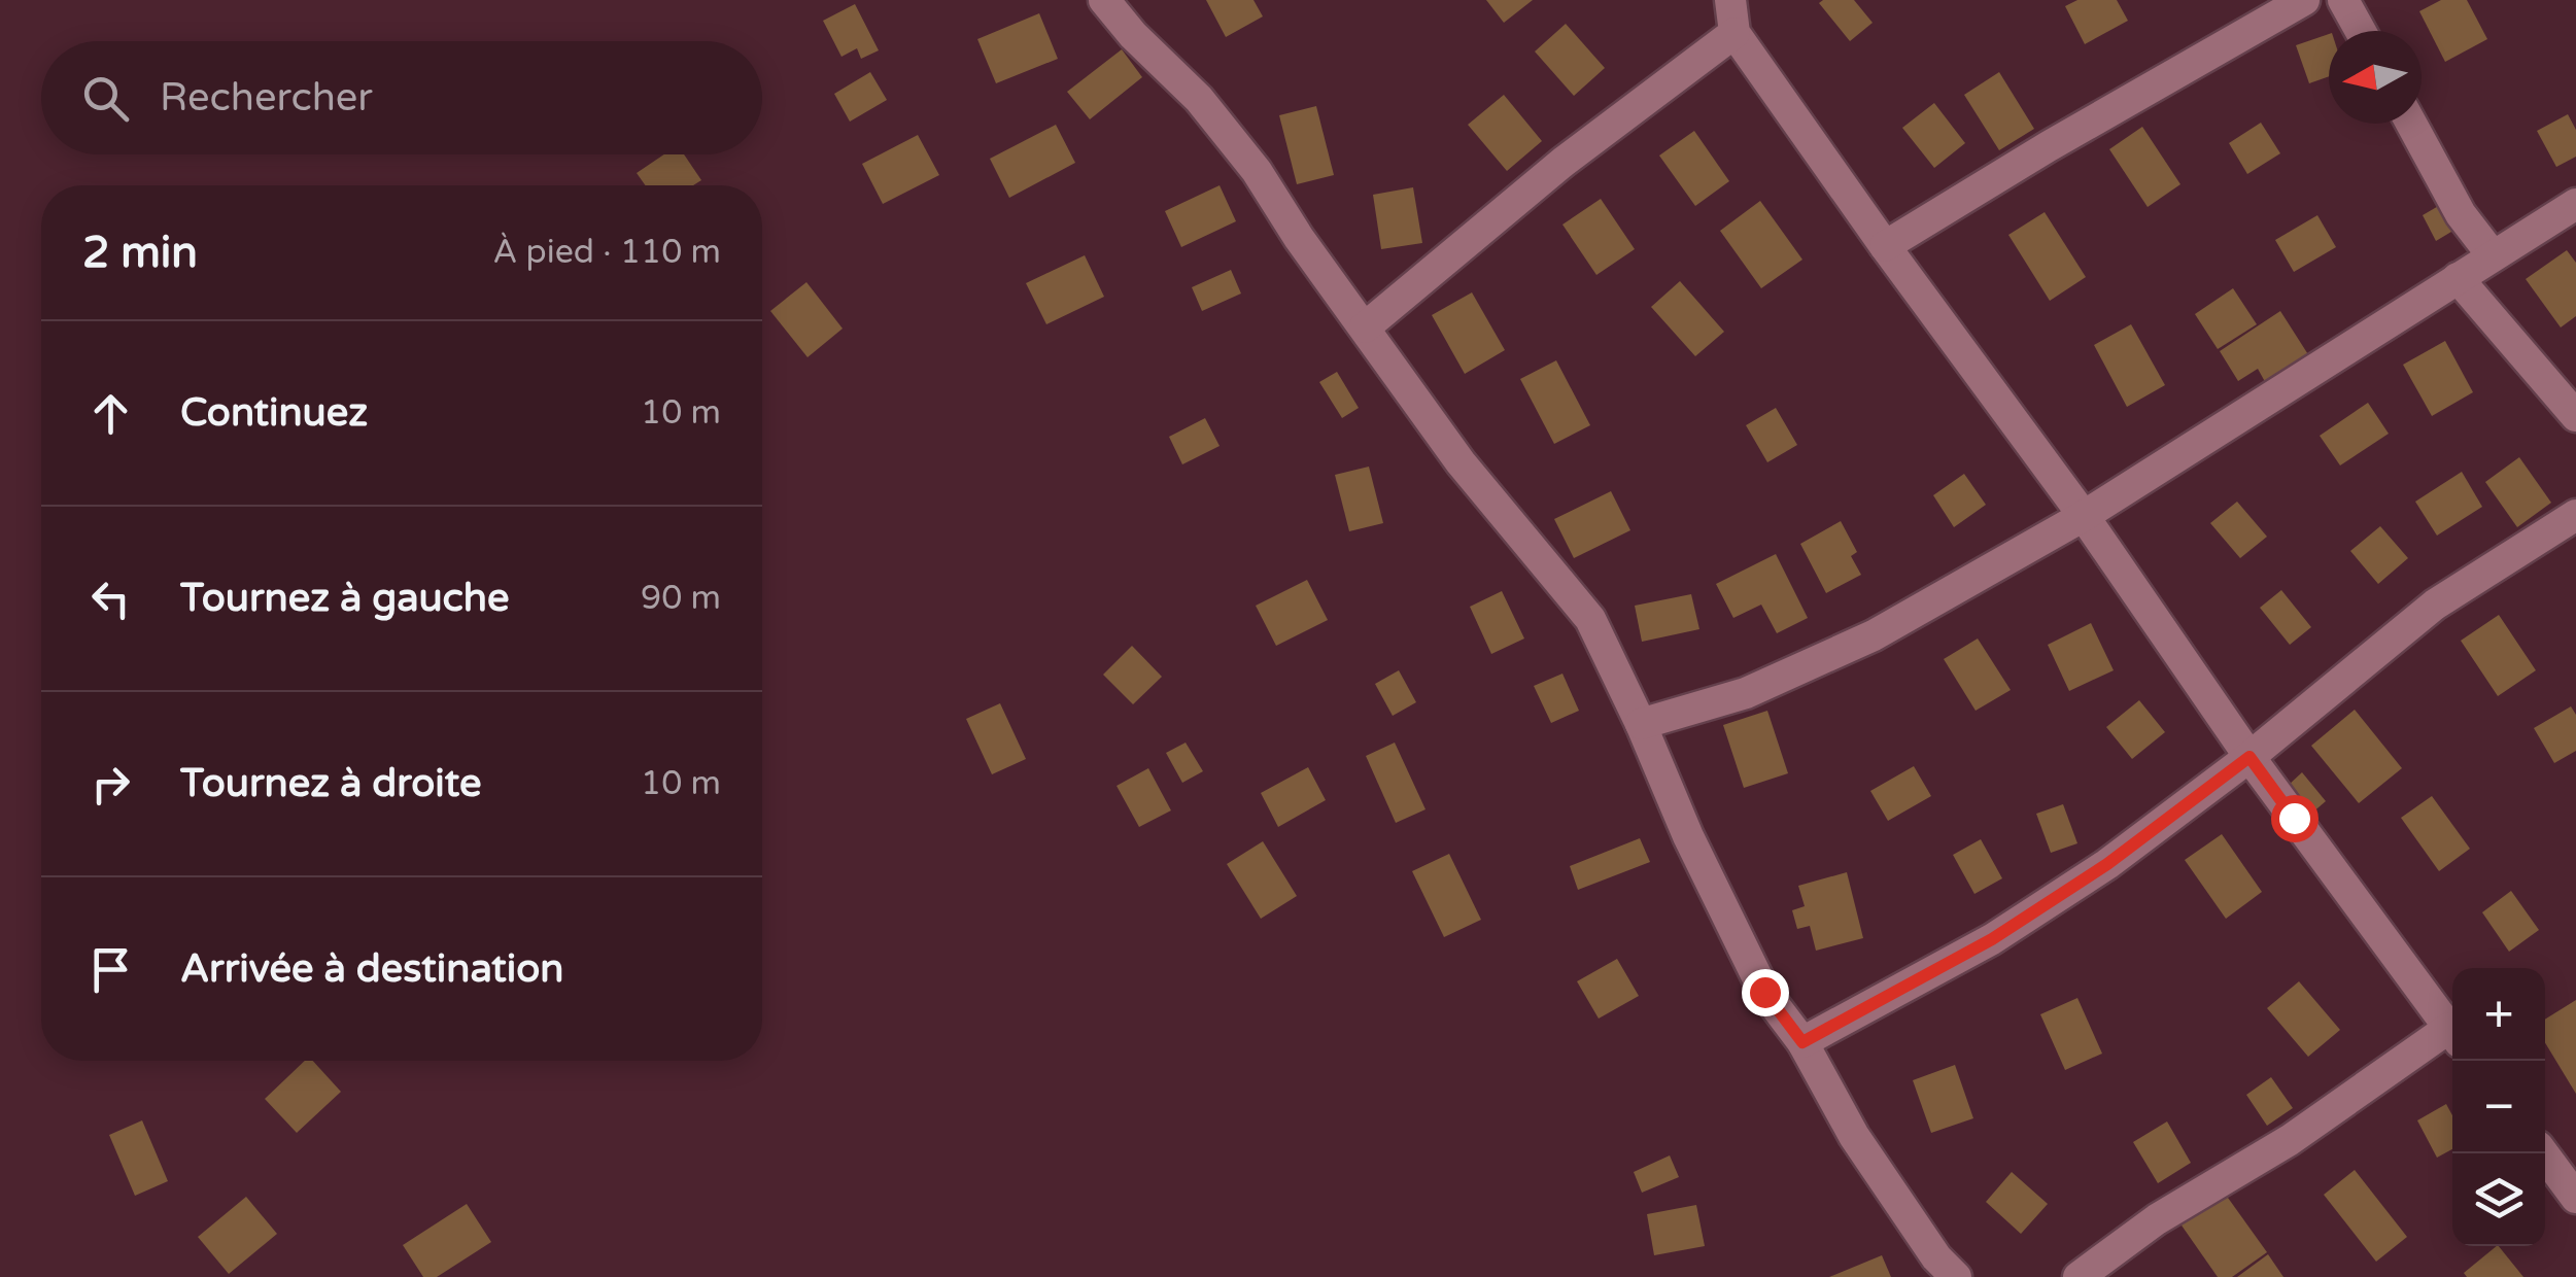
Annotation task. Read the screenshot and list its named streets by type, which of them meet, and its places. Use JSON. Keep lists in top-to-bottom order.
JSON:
{
  "north": "left",
  "page": {
    "search": "Rechercher",
    "heading": ["2 min", "À pied · 110 m"],
    "list": [
      ["Continuez", "10 m"],
      ["Tournez à gauche", "90 m"],
      ["Tournez à droite", "10 m"],
      "Arrivée à destination"
    ],
    "map_buttons": ["+", "−"]
  }
}
